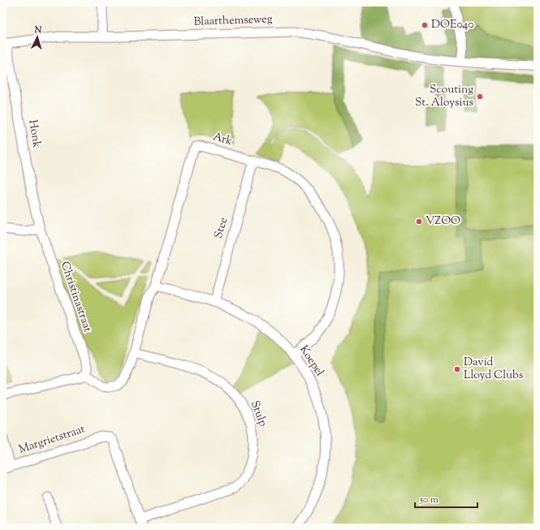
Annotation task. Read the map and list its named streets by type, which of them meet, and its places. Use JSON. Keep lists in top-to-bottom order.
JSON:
{
  "streets": {
    "street": [
      "Blaarthemseweg",
      "Honk",
      "Ark",
      "Stee",
      "Christinastraat",
      "Koepel",
      "Stulp",
      "Margrietstraat"
    ]
  },
  "crossings": [
    ["Blaarthemseweg", "Honk"],
    ["Honk", "Christinastraat"],
    ["Ark", "Stee"],
    ["Ark", "Christinastraat"],
    ["Ark", "Koepel"],
    ["Ark", "Stulp"],
    ["Stee", "Koepel"],
    ["Stulp", "Margrietstraat"]
  ],
  "places": [
    "DOE040",
    "Scouting St. Aloysius",
    "VZOO",
    "David Lloyd Clubs"
  ],
  "scale_bar": "50 m",
  "north": "top"
}
